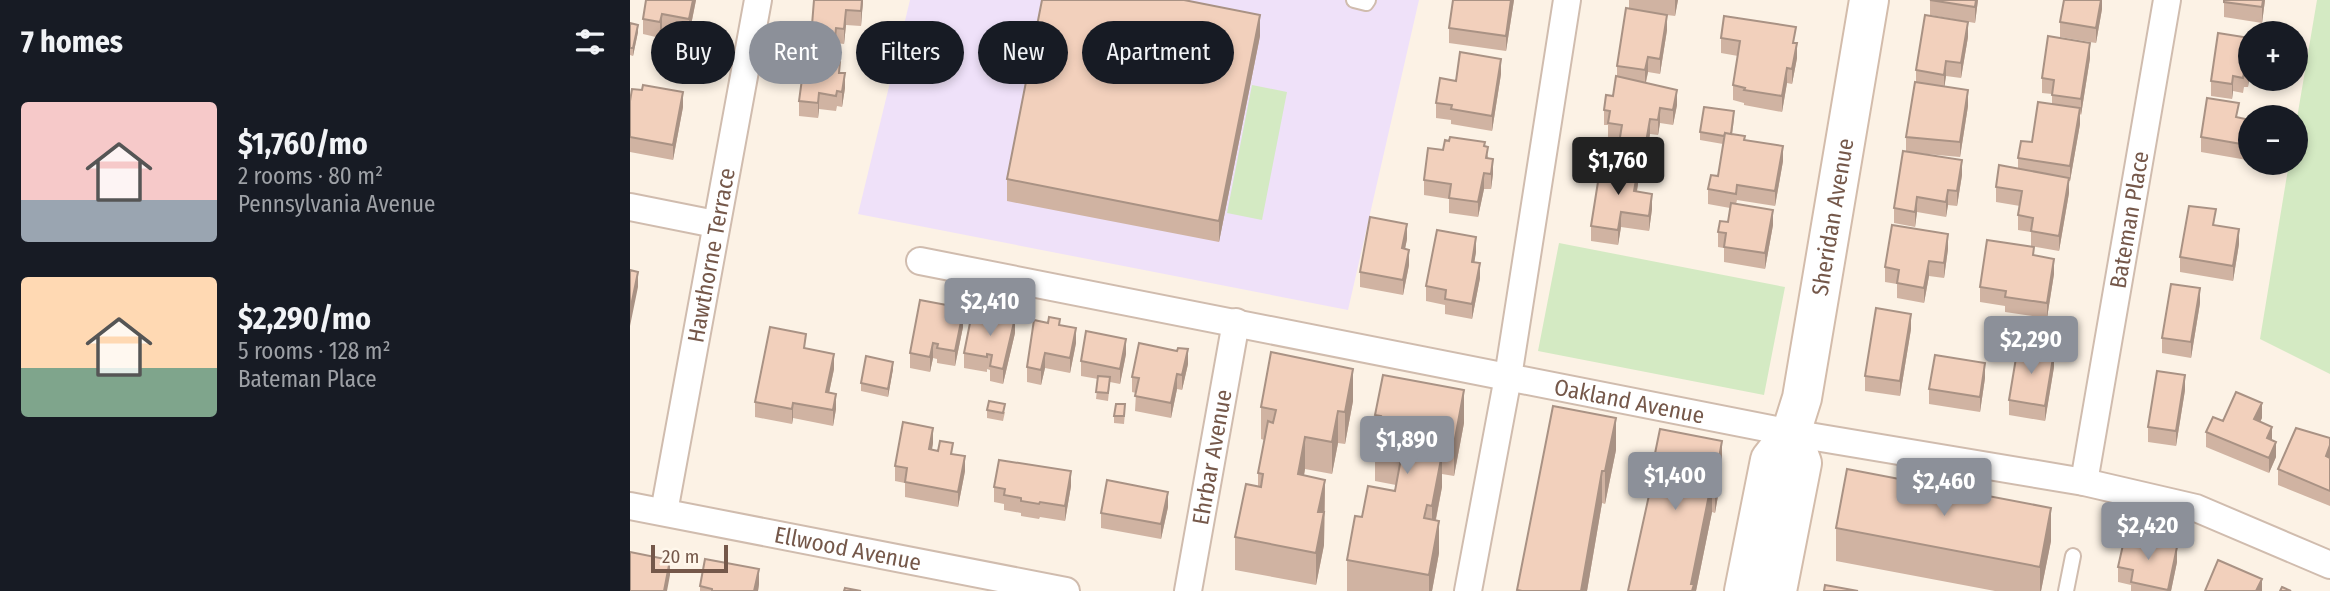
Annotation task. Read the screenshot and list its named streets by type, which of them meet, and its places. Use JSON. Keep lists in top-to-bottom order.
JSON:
{
  "streets": {
    "street": [
      "Sheridan Avenue",
      "Bateman Place",
      "Hawthorne Terrace",
      "Oakland Avenue",
      "Ehrbar Avenue",
      "Ellwood Avenue"
    ]
  },
  "crossings": [
    ["Sheridan Avenue", "Oakland Avenue"],
    ["Bateman Place", "Oakland Avenue"],
    ["Hawthorne Terrace", "Ellwood Avenue"],
    ["Oakland Avenue", "Ehrbar Avenue"]
  ],
  "scale_bar": "20 m",
  "page": {
    "heading": "7 homes",
    "map_buttons": ["+", "−"],
    "chip": [
      "Buy",
      "Rent",
      "Filters",
      "New",
      "Apartment"
    ],
    "list": [
      {
        "name": "$1,760/mo",
        "note": "2 rooms · 80 m² · Pennsylvania Avenue"
      },
      {
        "name": "$2,290/mo",
        "note": "5 rooms · 128 m² · Bateman Place"
      }
    ],
    "price": [
      "$1,760",
      "$2,410",
      "$2,290",
      "$1,890",
      "$1,400",
      "$2,460",
      "$2,420"
    ],
    "scale": "20 m"
  }
}
